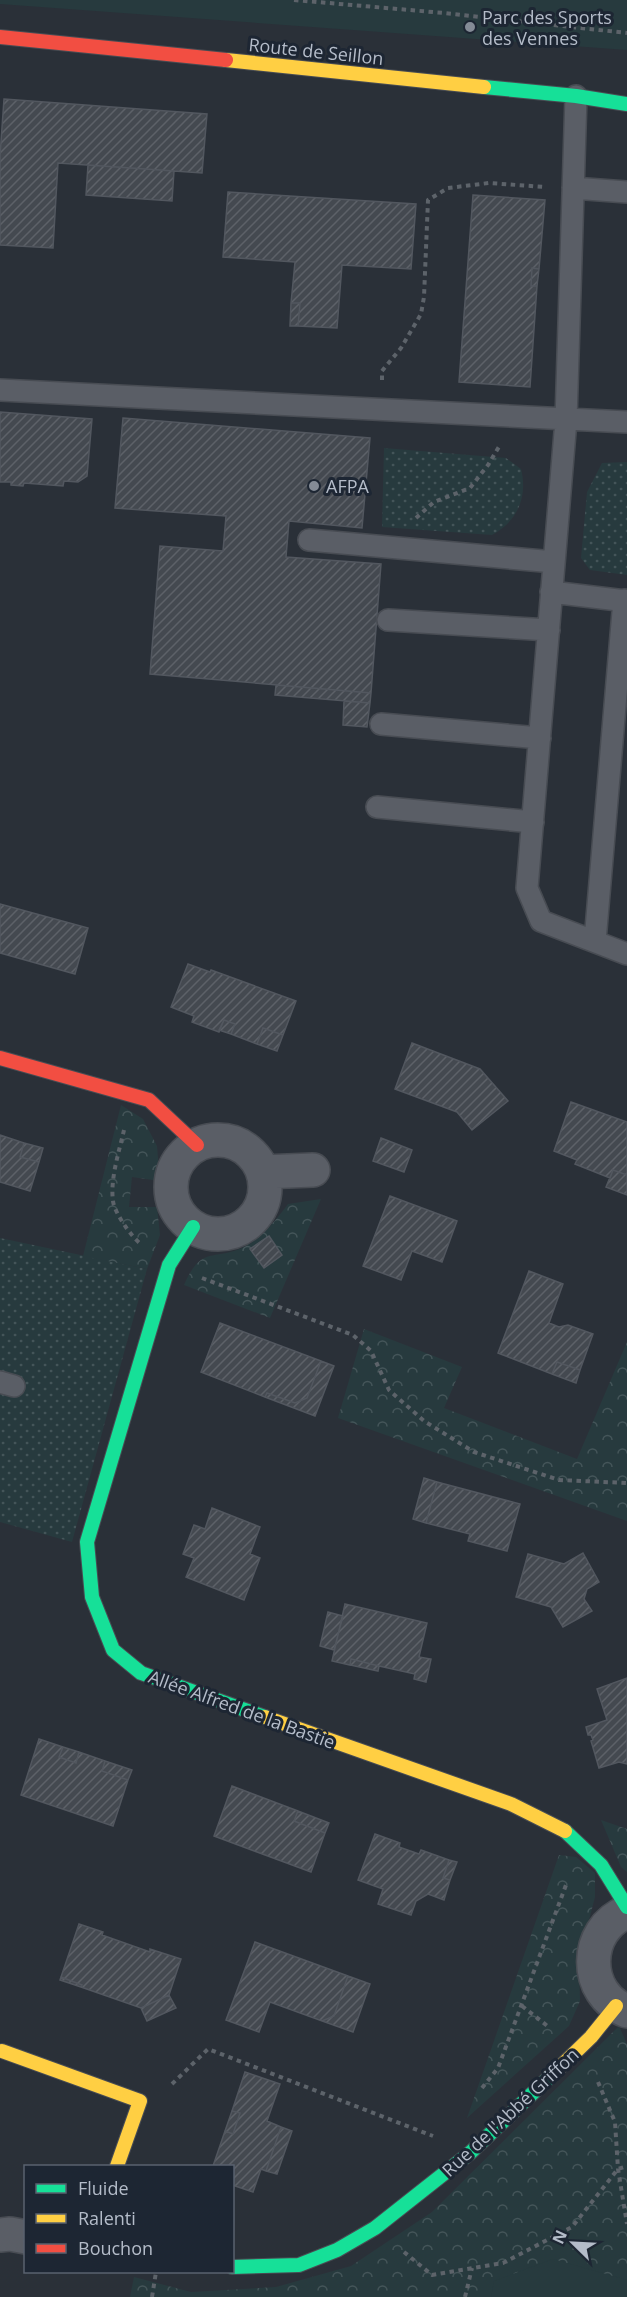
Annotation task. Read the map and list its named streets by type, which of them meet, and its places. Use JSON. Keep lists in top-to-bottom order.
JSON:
{
  "streets": {
    "street": ["Route de Seillon", "Allée Alfred de la Bastie", "Rue de l'Abbé Griffon"]
  },
  "places": ["Parc des Sports des Vennes", "AFPA"],
  "legend": ["Fluide", "Ralenti", "Bouchon"],
  "north": "top left"
}
